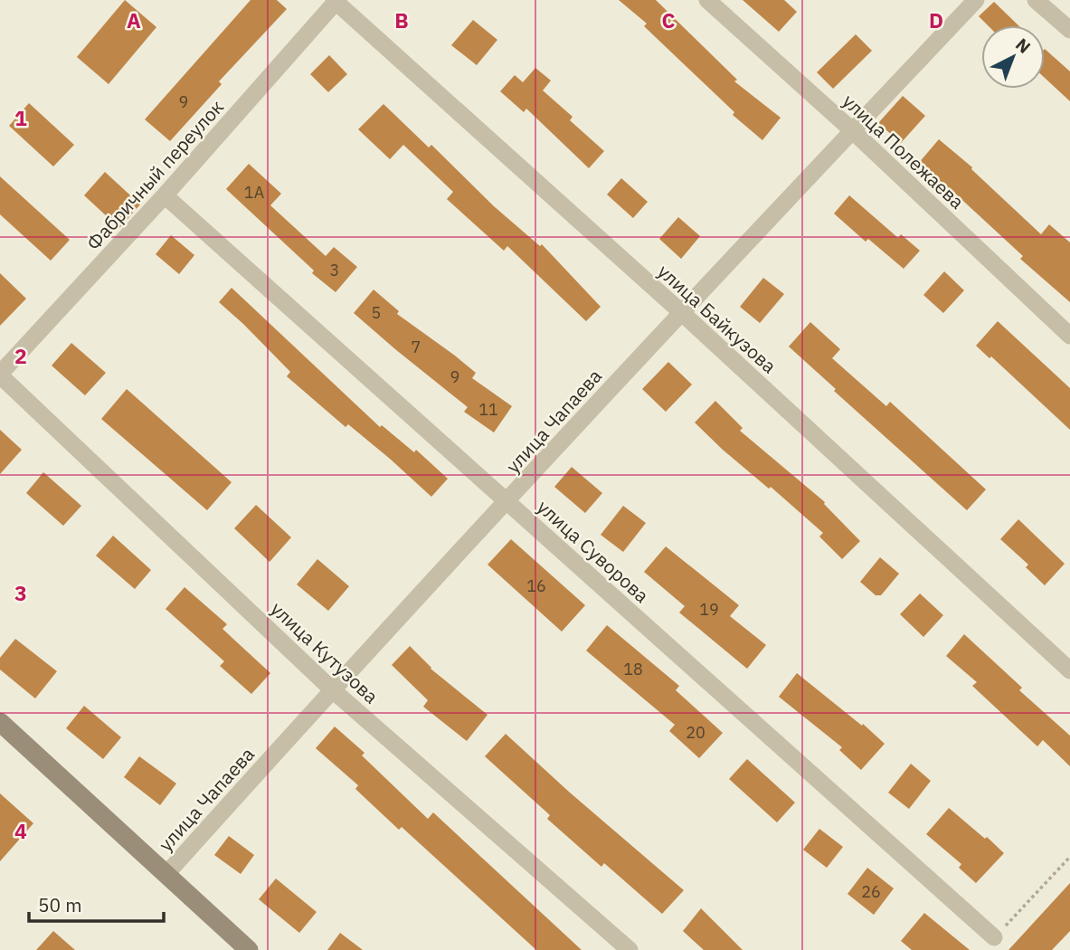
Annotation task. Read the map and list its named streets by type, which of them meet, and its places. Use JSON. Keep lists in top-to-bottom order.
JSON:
{
  "streets": {
    "street": [
      "улица Полежаева",
      "Фабричный переулок",
      "улица Байкузова",
      "улица Чапаева",
      "улица Суворова",
      "улица Кутузова"
    ]
  },
  "crossings": [
    ["улица Полежаева", "улица Чапаева"],
    ["Фабричный переулок", "улица Байкузова"],
    ["Фабричный переулок", "улица Суворова"],
    ["Фабричный переулок", "улица Кутузова"],
    ["улица Байкузова", "улица Чапаева"],
    ["улица Чапаева", "улица Суворова"],
    ["улица Чапаева", "улица Кутузова"]
  ],
  "house_numbers": [
    "9",
    "1А",
    "3",
    "5",
    "7",
    "9",
    "11",
    "16",
    "19",
    "18",
    "20",
    "26"
  ],
  "scale_bar": "50 m",
  "north": "top right",
  "grid": {
    "columns": [
      "A",
      "B",
      "C",
      "D"
    ],
    "rows": [
      "1",
      "2",
      "3",
      "4"
    ]
  }
}
